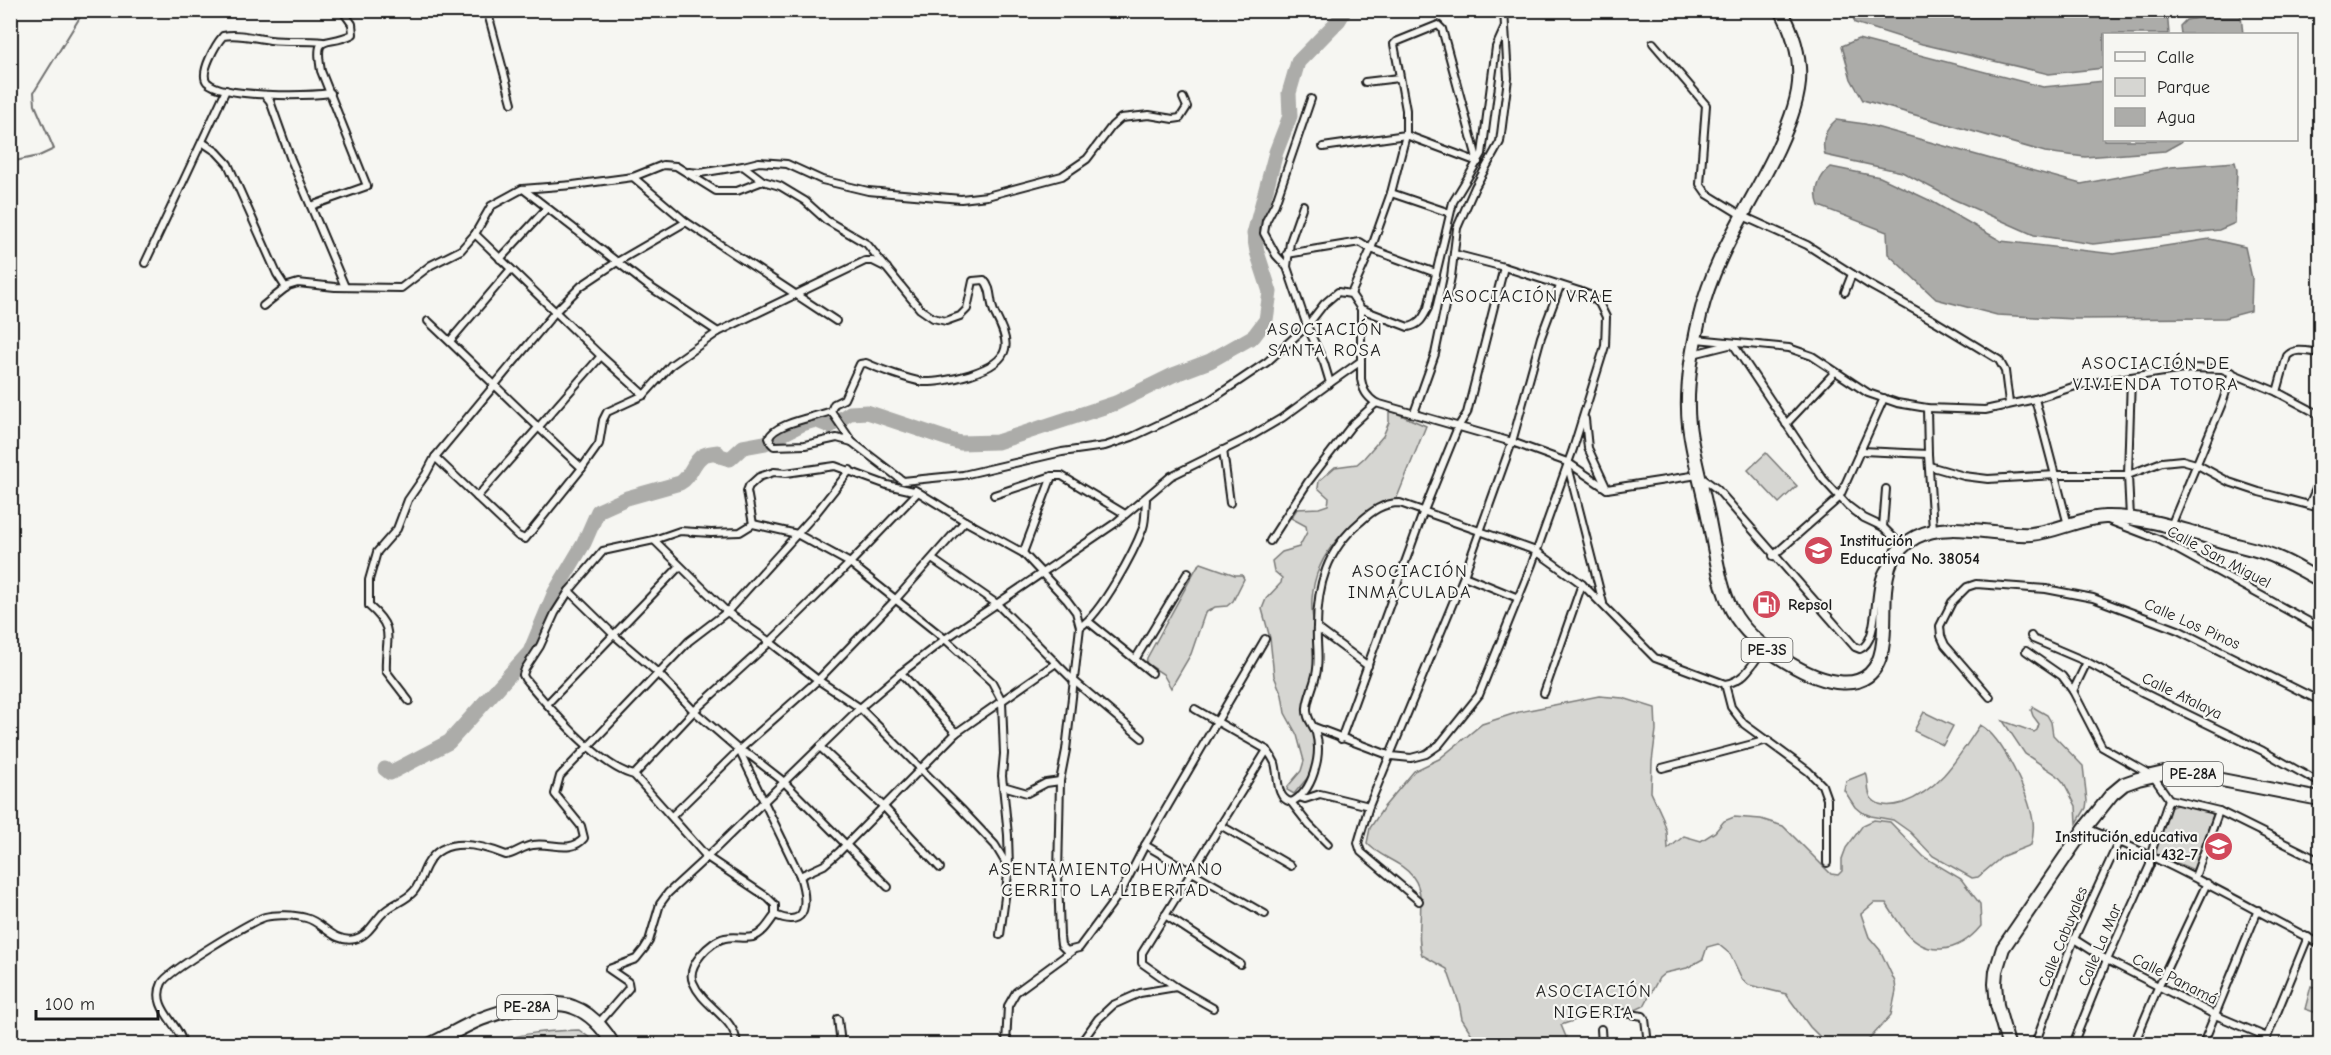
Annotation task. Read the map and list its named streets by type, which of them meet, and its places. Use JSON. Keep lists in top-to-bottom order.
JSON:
{
  "streets": {
    "highway": ["PE-3S", "PE-28A"],
    "street": [
      "Calle San Miguel",
      "Calle Los Pinos",
      "Calle Atalaya",
      "Calle Cabuyales",
      "Calle La Mar",
      "Calle Panamá"
    ]
  },
  "crossings": [
    ["Calle Cabuyales", "Calle Panamá"],
    ["Calle La Mar", "Calle Panamá"]
  ],
  "districts": [
    "ASOCIACIÓN VRAE",
    "ASOCIACIÓN SANTA ROSA",
    "ASOCIACIÓN DE VIVIENDA TOTORA",
    "ASOCIACIÓN INMACULADA",
    "ASENTAMIENTO HUMANO CERRITO LA LIBERTAD",
    "ASOCIACIÓN NIGERIA"
  ],
  "places": {
    "school or university": ["Institución Educativa No. 38054", "Institución educativa inicial 432-7"],
    "fuel station": ["Repsol"]
  },
  "legend": ["Calle", "Parque", "Agua"],
  "scale_bar": "100 m"
}
